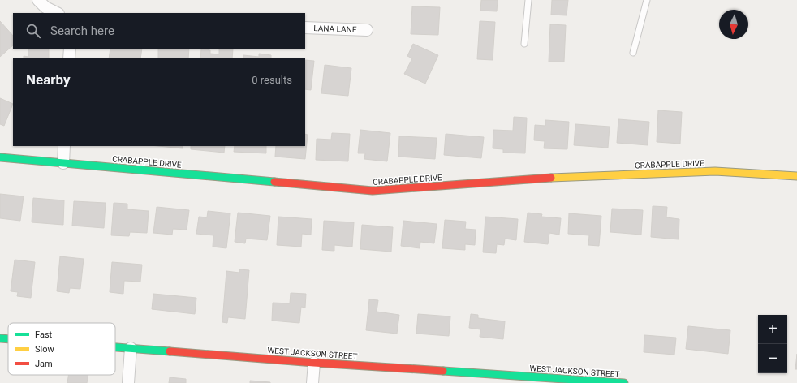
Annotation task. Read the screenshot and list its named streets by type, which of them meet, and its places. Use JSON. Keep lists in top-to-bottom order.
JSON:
{
  "streets": {
    "street": ["LANA LANE", "CRABAPPLE DRIVE", "WEST JACKSON STREET"]
  },
  "legend": ["Fast", "Slow", "Jam"],
  "north": "bottom",
  "page": {
    "search": "Search here",
    "heading": ["Nearby", "0 results"],
    "map_buttons": ["+", "−"]
  }
}
